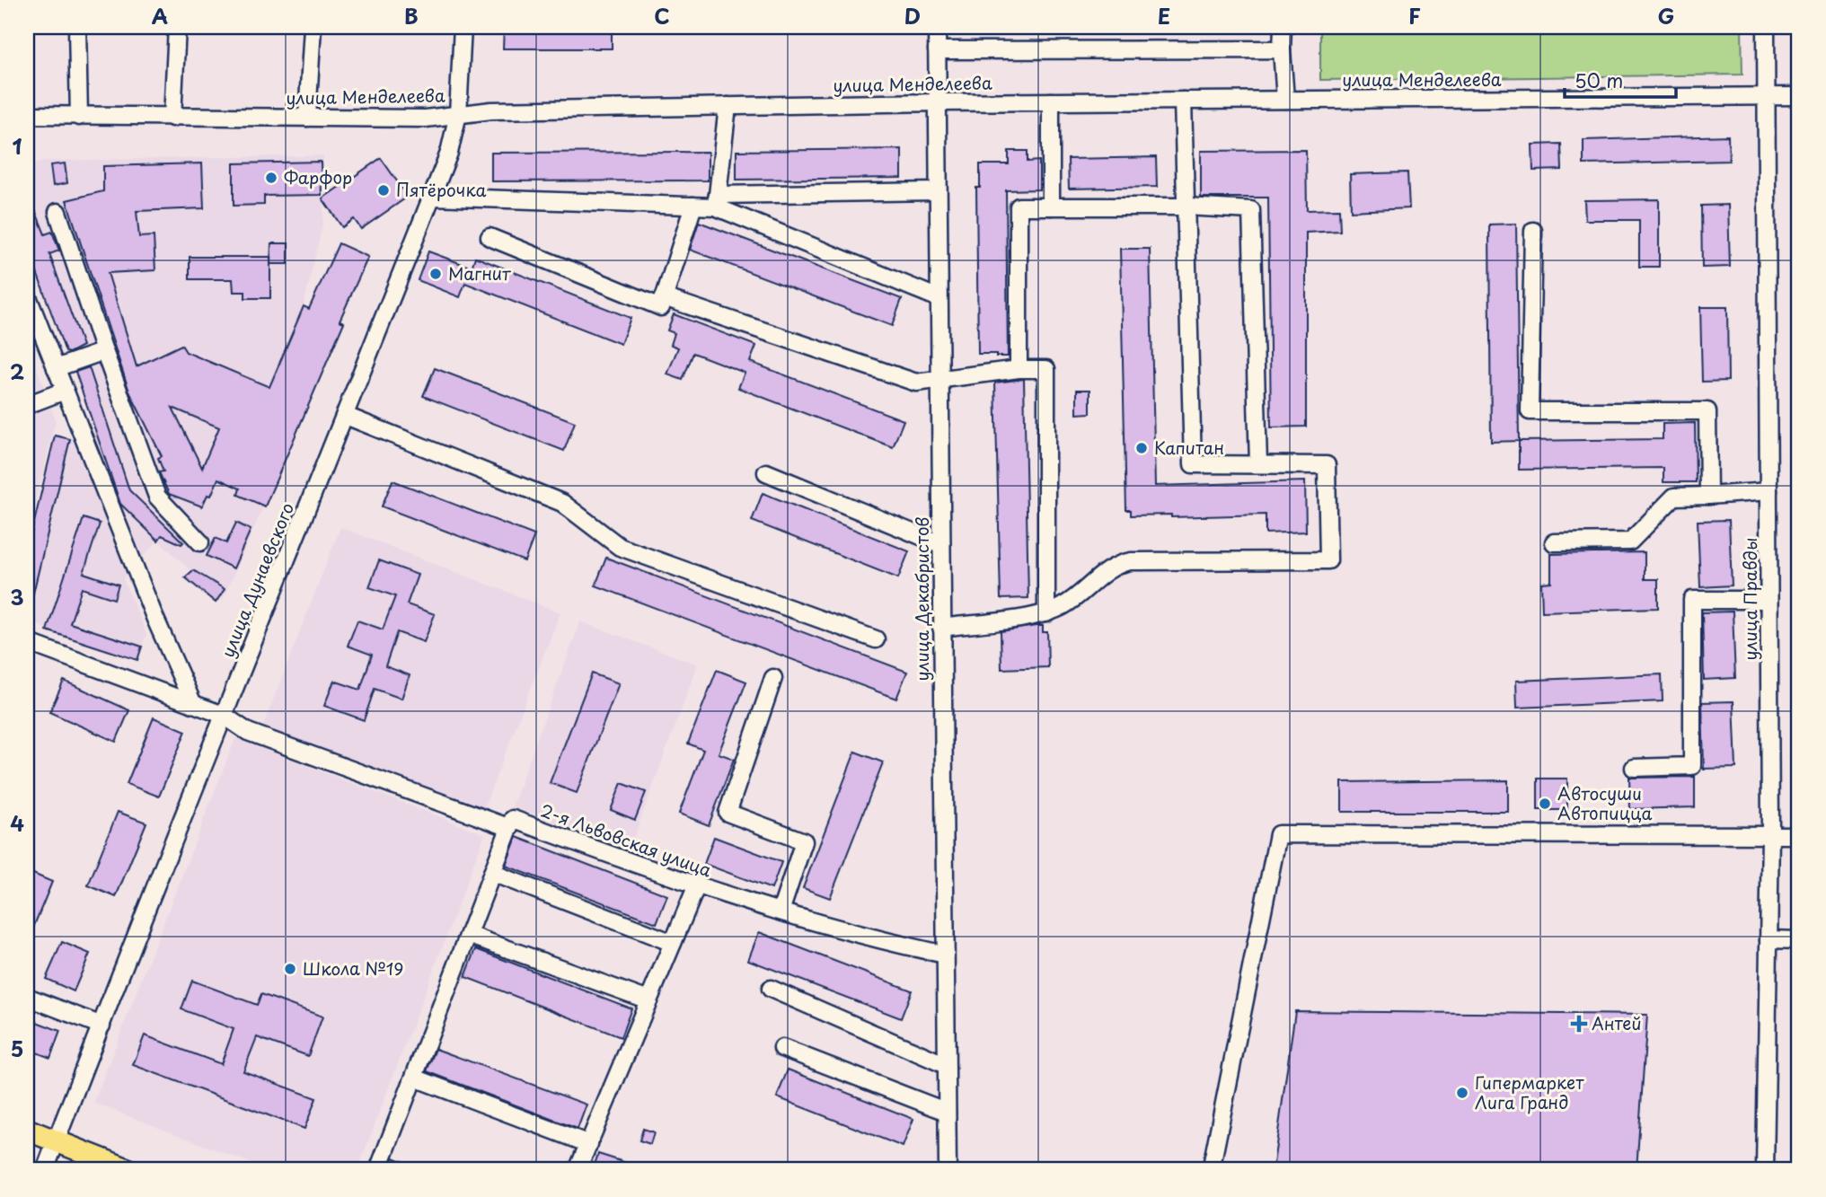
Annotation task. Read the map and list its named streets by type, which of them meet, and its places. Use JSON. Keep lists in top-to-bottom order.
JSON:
{
  "streets": {
    "street": [
      "улица Менделеева",
      "улица Дунаевского",
      "улица Декабристов",
      "улица Правды",
      "2-я Львовская улица"
    ]
  },
  "crossings": [
    ["улица Менделеева", "улица Дунаевского"],
    ["улица Менделеева", "улица Декабристов"],
    ["улица Менделеева", "улица Правды"],
    ["улица Декабристов", "2-я Львовская улица"]
  ],
  "places": {
    "other": [
      "Фарфор",
      "Пятёрочка",
      "Магнит",
      "Капитан",
      "Автосуши Автопицца",
      "Школа №19",
      "Гипермаркет Лига Гранд"
    ],
    "health": ["Антей"]
  },
  "scale_bar": "50 m",
  "grid": {
    "columns": [
      "A",
      "B",
      "C",
      "D",
      "E",
      "F",
      "G"
    ],
    "rows": [
      "1",
      "2",
      "3",
      "4",
      "5"
    ]
  }
}
